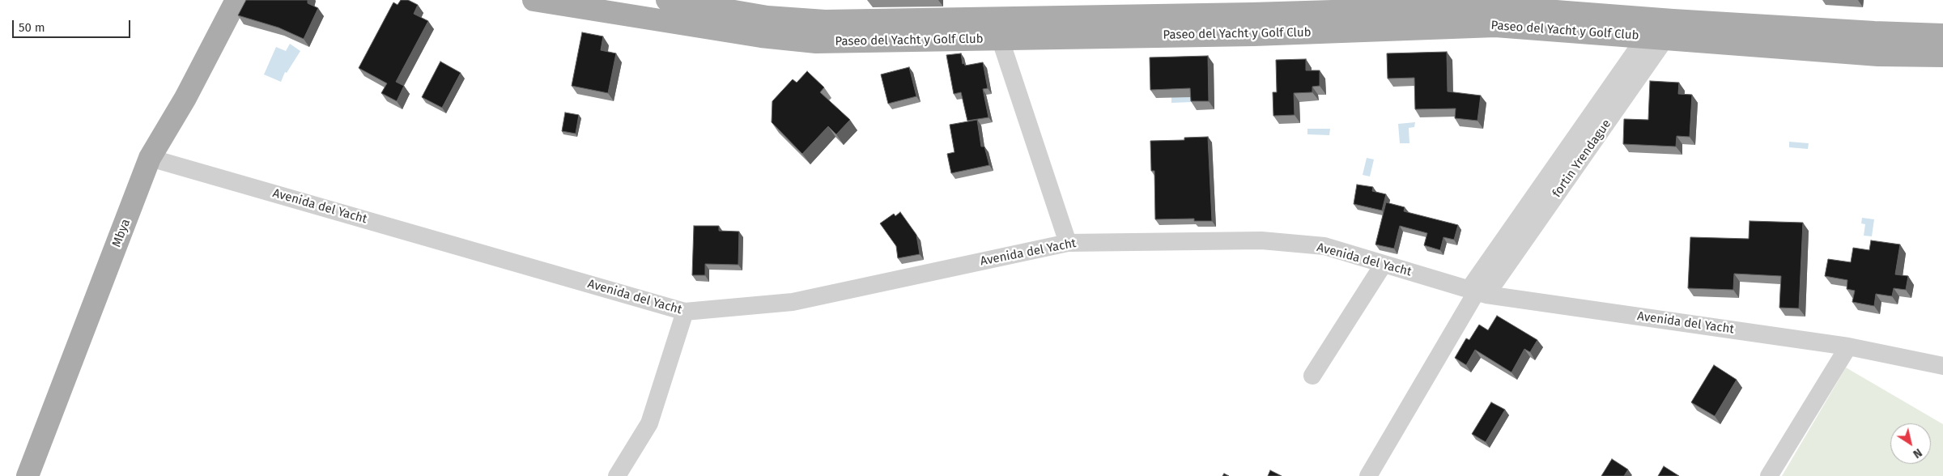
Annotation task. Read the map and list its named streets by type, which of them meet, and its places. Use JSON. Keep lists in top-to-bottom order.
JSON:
{
  "streets": {
    "main road": ["Paseo del Yacht y Golf Club", "Mbya"],
    "street": ["fortin Yrendague", "Avenida del Yacht"]
  },
  "crossings": [
    ["Paseo del Yacht y Golf Club", "fortin Yrendague"],
    ["fortin Yrendague", "Avenida del Yacht"],
    ["Avenida del Yacht", "Mbya"]
  ],
  "scale_bar": "50 m",
  "north": "bottom right"
}
